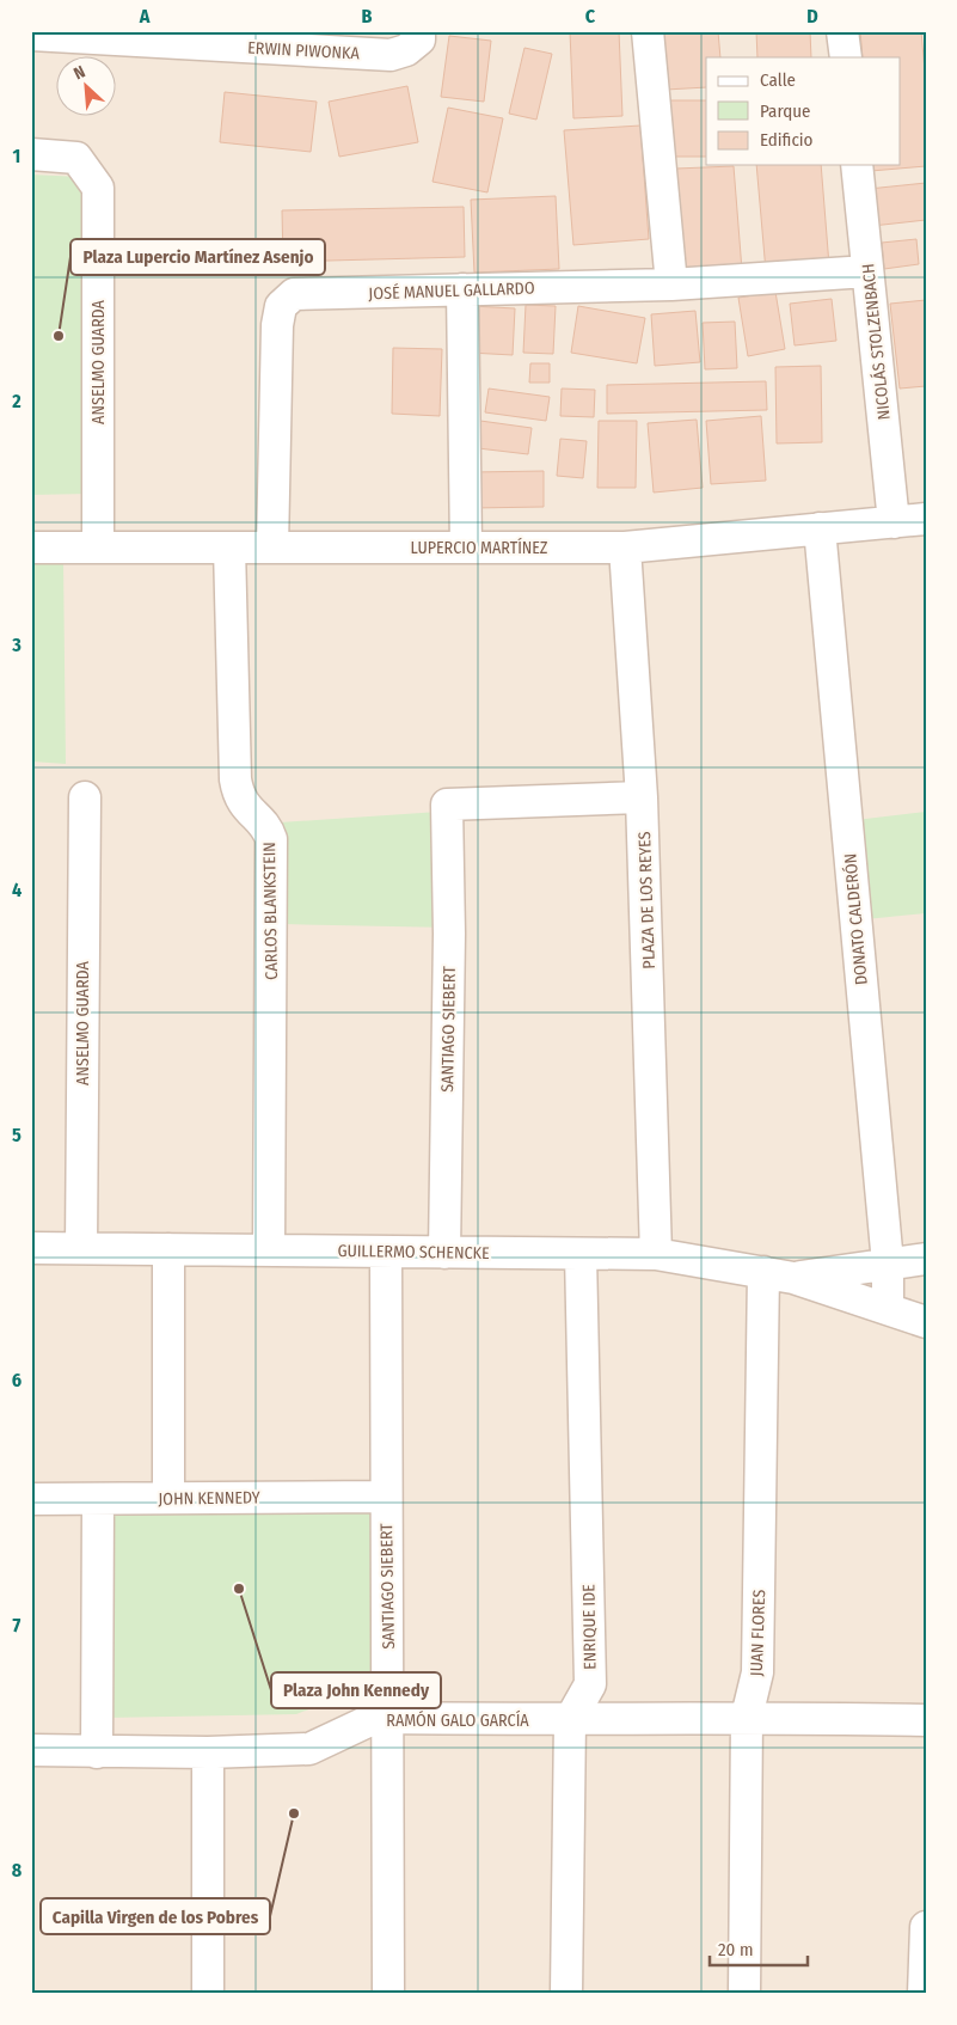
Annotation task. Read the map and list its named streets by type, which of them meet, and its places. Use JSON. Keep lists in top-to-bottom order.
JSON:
{
  "streets": {
    "street": [
      "ERWIN PIWONKA",
      "JOSÉ MANUEL GALLARDO",
      "NICOLÁS STOLZENBACH",
      "ANSELMO GUARDA",
      "LUPERCIO MARTÍNEZ",
      "PLAZA DE LOS REYES",
      "CARLOS BLANKSTEIN",
      "DONATO CALDERÓN",
      "SANTIAGO SIEBERT",
      "GUILLERMO SCHENCKE",
      "JOHN KENNEDY",
      "ENRIQUE IDE",
      "JUAN FLORES",
      "RAMÓN GALO GARCÍA"
    ]
  },
  "crossings": [
    ["JOSÉ MANUEL GALLARDO", "NICOLÁS STOLZENBACH"],
    ["JOSÉ MANUEL GALLARDO", "LUPERCIO MARTÍNEZ"],
    ["NICOLÁS STOLZENBACH", "LUPERCIO MARTÍNEZ"],
    ["ANSELMO GUARDA", "LUPERCIO MARTÍNEZ"],
    ["ANSELMO GUARDA", "GUILLERMO SCHENCKE"],
    ["LUPERCIO MARTÍNEZ", "PLAZA DE LOS REYES"],
    ["LUPERCIO MARTÍNEZ", "CARLOS BLANKSTEIN"],
    ["LUPERCIO MARTÍNEZ", "DONATO CALDERÓN"],
    ["PLAZA DE LOS REYES", "SANTIAGO SIEBERT"],
    ["PLAZA DE LOS REYES", "GUILLERMO SCHENCKE"],
    ["CARLOS BLANKSTEIN", "GUILLERMO SCHENCKE"],
    ["DONATO CALDERÓN", "GUILLERMO SCHENCKE"],
    ["SANTIAGO SIEBERT", "GUILLERMO SCHENCKE"],
    ["SANTIAGO SIEBERT", "JOHN KENNEDY"],
    ["SANTIAGO SIEBERT", "RAMÓN GALO GARCÍA"],
    ["GUILLERMO SCHENCKE", "ENRIQUE IDE"],
    ["GUILLERMO SCHENCKE", "JUAN FLORES"],
    ["ENRIQUE IDE", "RAMÓN GALO GARCÍA"],
    ["JUAN FLORES", "RAMÓN GALO GARCÍA"]
  ],
  "places": ["Plaza Lupercio Martínez Asenjo", "Plaza John Kennedy", "Capilla Virgen de los Pobres"],
  "legend": ["Calle", "Parque", "Edificio"],
  "scale_bar": "20 m",
  "north": "top left",
  "grid": {
    "columns": [
      "A",
      "B",
      "C",
      "D"
    ],
    "rows": [
      "1",
      "2",
      "3",
      "4",
      "5",
      "6",
      "7",
      "8"
    ]
  }
}
